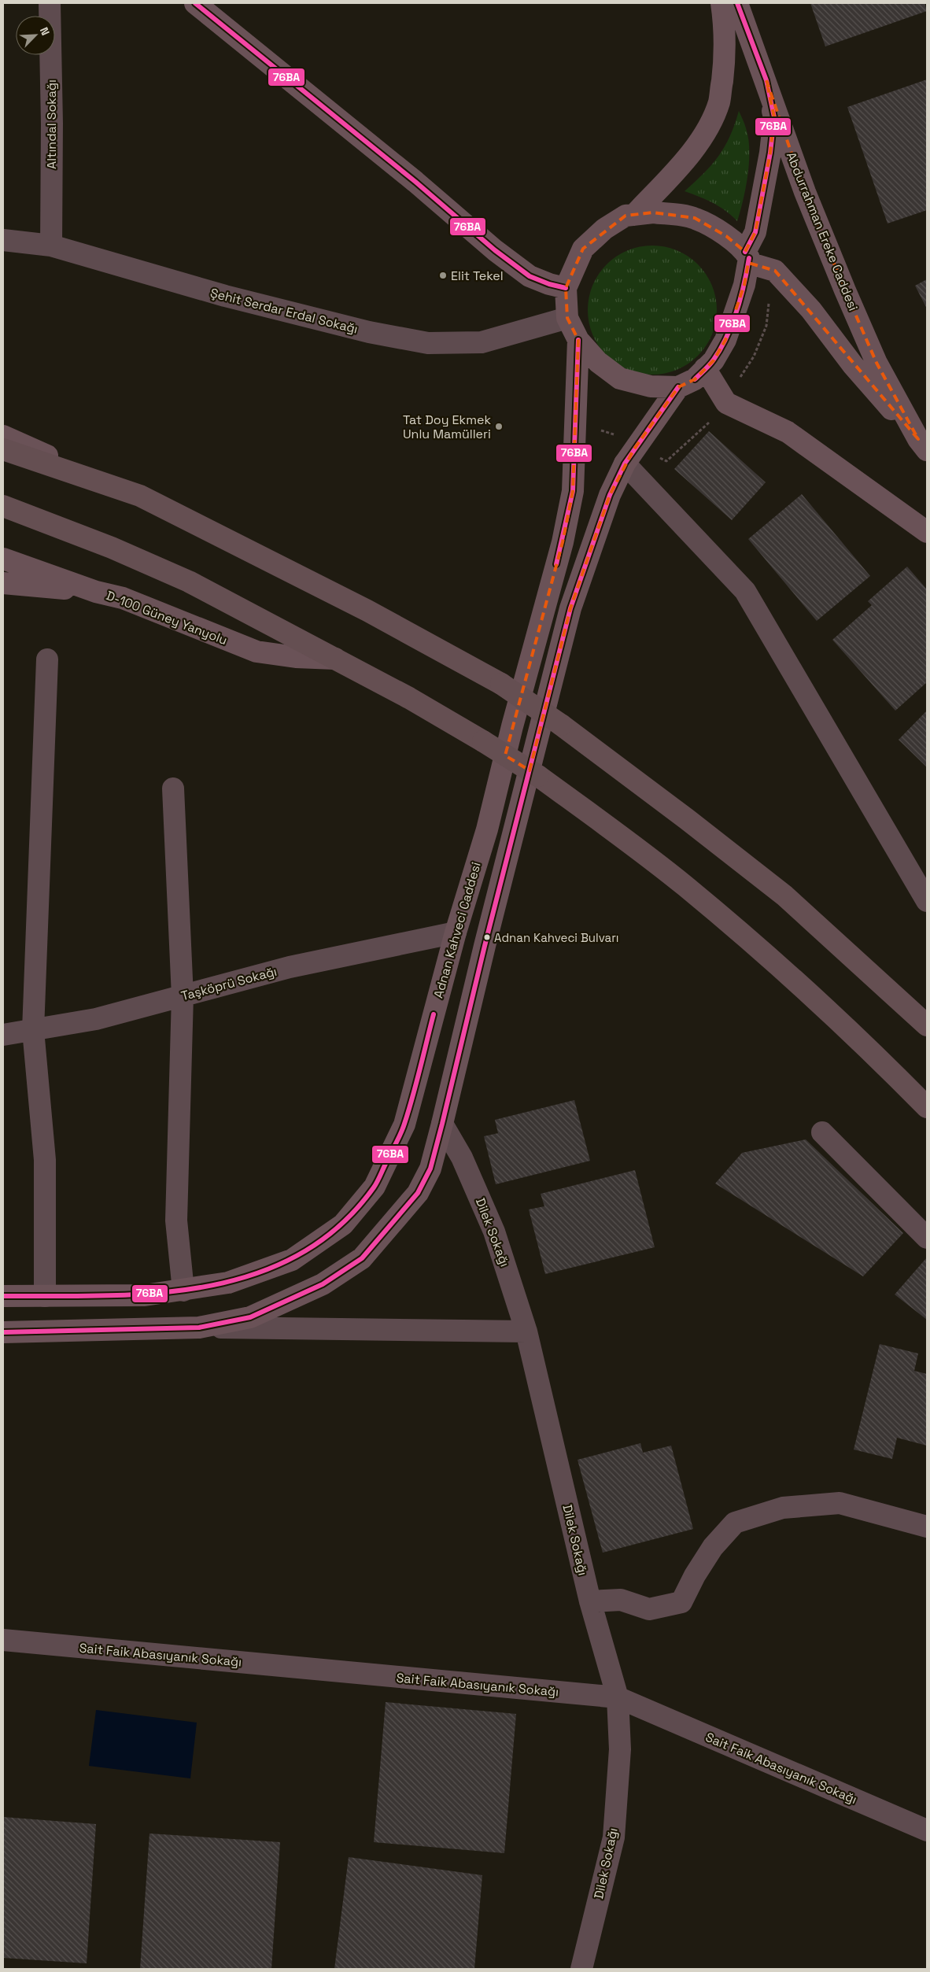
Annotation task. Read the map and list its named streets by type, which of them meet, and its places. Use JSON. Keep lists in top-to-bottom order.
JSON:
{
  "streets": {
    "main road": ["Abdurrahman Ereke Caddesi", "D-100 Güney Yanyolu", "Adnan Kahveci Caddesi"],
    "street": [
      "Altındal Sokağı",
      "Şehit Serdar Erdal Sokağı",
      "Taşköprü Sokağı",
      "Dilek Sokağı",
      "Sait Faik Abasıyanık Sokağı"
    ]
  },
  "crossings": [
    ["Altındal Sokağı", "Şehit Serdar Erdal Sokağı"],
    ["Adnan Kahveci Caddesi", "Taşköprü Sokağı"],
    ["Dilek Sokağı", "Sait Faik Abasıyanık Sokağı"]
  ],
  "places": ["Elit Tekel", "Tat Doy Ekmek Unlu Mamülleri", "Adnan Kahveci Bulvarı"],
  "lines": ["transit line 76BA"],
  "north": "top right"
}
